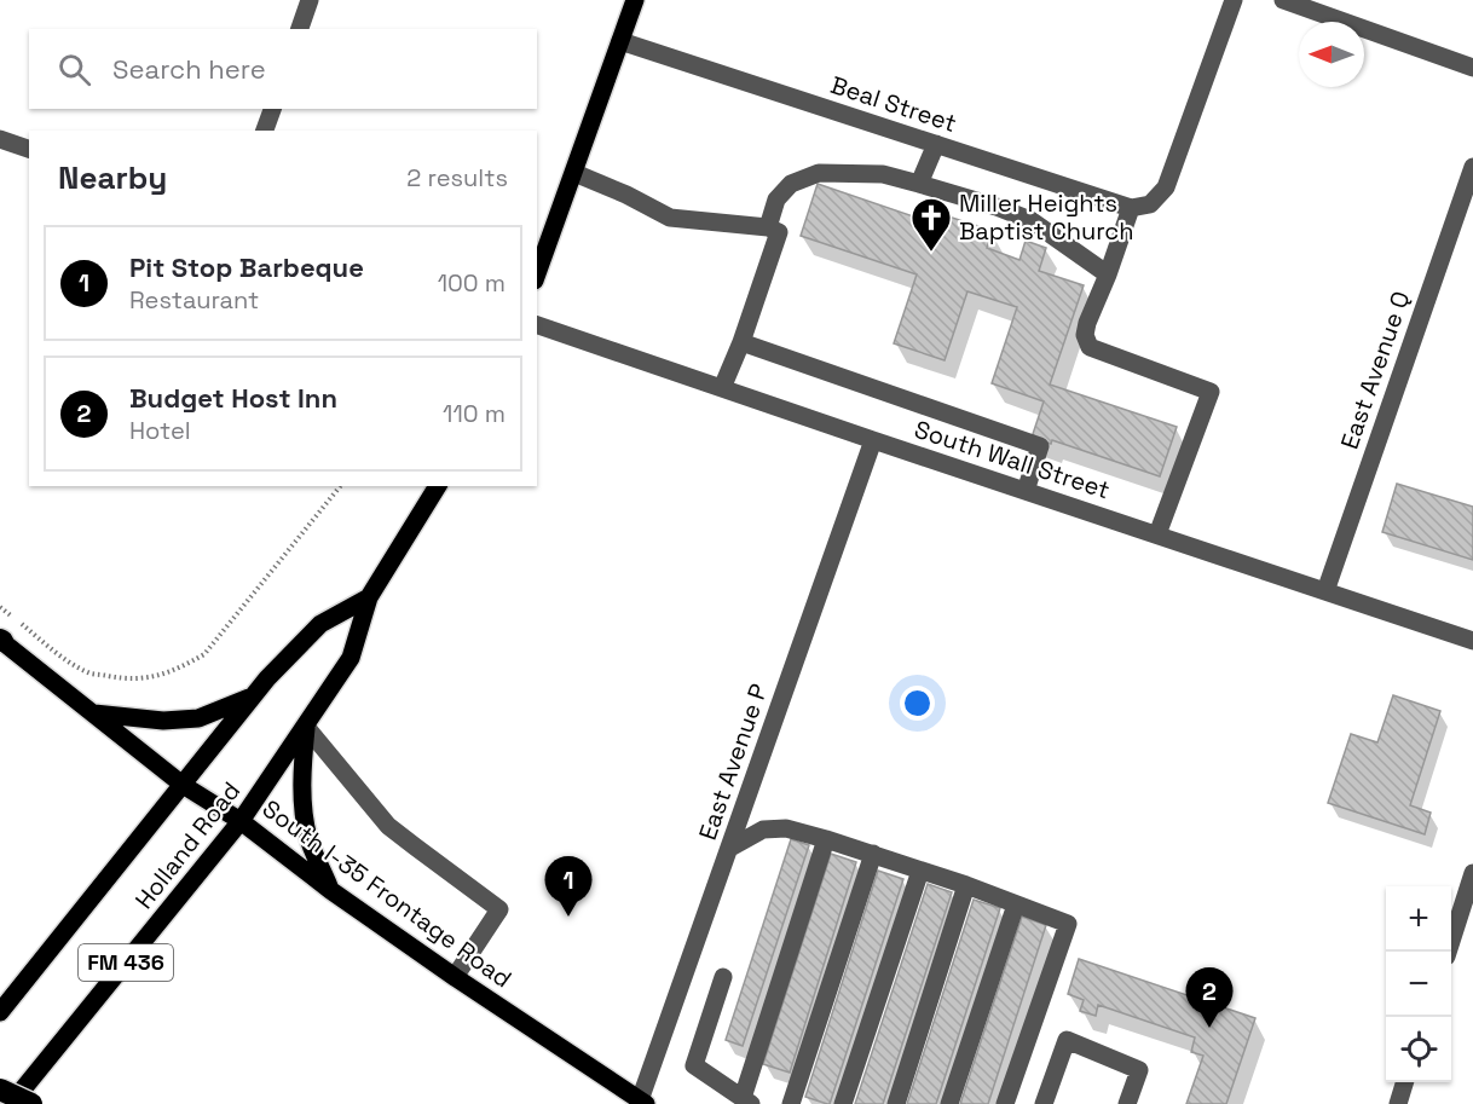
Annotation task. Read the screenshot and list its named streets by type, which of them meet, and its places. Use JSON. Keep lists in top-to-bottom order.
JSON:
{
  "streets": {
    "main road": ["Holland Road", "South I-35 Frontage Road", "FM 436"],
    "street": [
      "Beal Street",
      "East Avenue Q",
      "South Wall Street",
      "East Avenue P"
    ]
  },
  "crossings": [
    ["East Avenue Q", "South Wall Street"],
    ["South Wall Street", "East Avenue P"],
    ["East Avenue P", "South I-35 Frontage Road"],
    ["Holland Road", "South I-35 Frontage Road"]
  ],
  "places": {
    "church": ["Miller Heights Baptist Church"]
  },
  "north": "left",
  "page": {
    "search": "Search here",
    "heading": ["Nearby", "2 results"],
    "list": [
      {
        "mark": "1",
        "name": "Pit Stop Barbeque",
        "note": "Restaurant",
        "value": "100 m"
      },
      {
        "mark": "2",
        "name": "Budget Host Inn",
        "note": "Hotel",
        "value": "110 m"
      }
    ],
    "pins": ["1", "2"],
    "map_buttons": ["+", "−"]
  }
}
